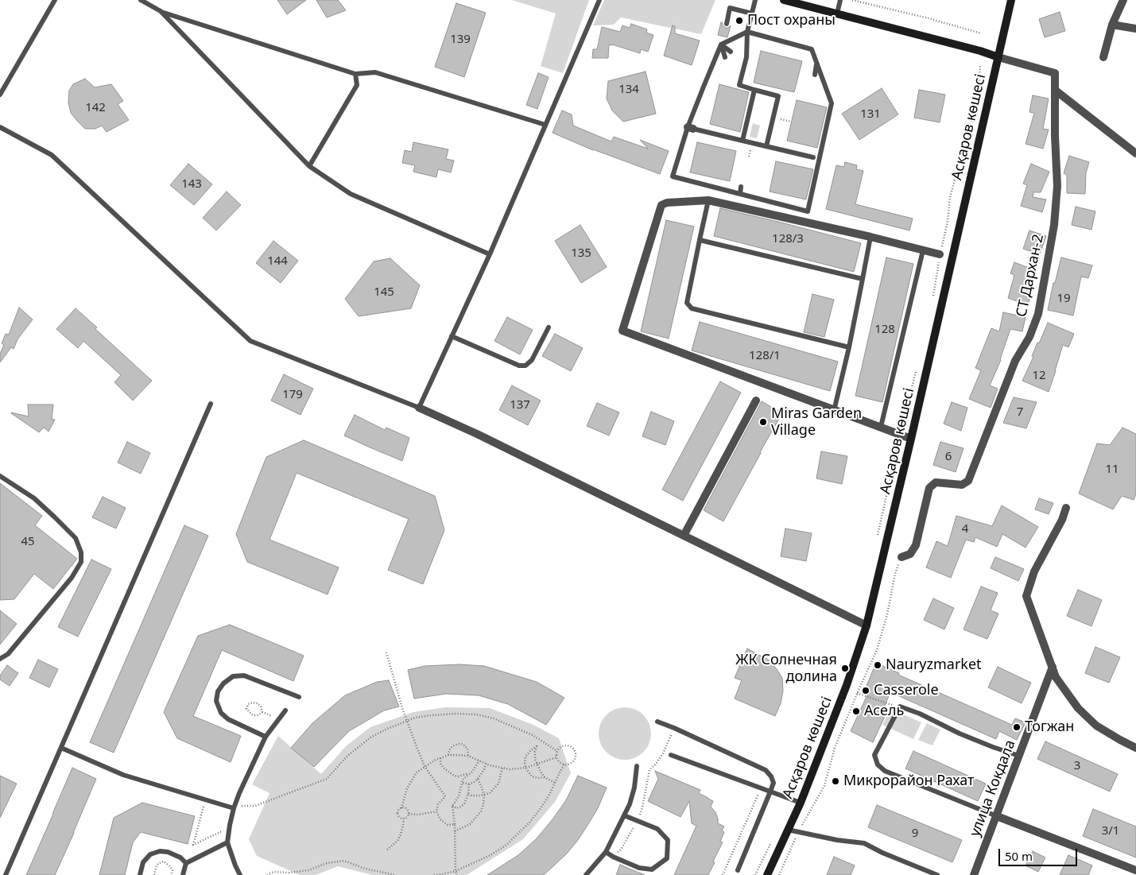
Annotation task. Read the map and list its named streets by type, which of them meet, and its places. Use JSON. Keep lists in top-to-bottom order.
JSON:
{
  "streets": {
    "street": ["Асқаров көшесі", "СТ Дархан-2", "улица Кокдала"]
  },
  "crossings": [
    ["Асқаров көшесі", "СТ Дархан-2"]
  ],
  "places": [
    "Пост охраны",
    "Miras Garden Village",
    "Nauryzmarket",
    "ЖК Солнечная долина",
    "Casserole",
    "Асель",
    "Тогжан",
    "Микрорайон Рахат"
  ],
  "house_numbers": [
    "139",
    "134",
    "142",
    "131",
    "143",
    "128/3",
    "135",
    "144",
    "145",
    "19",
    "128",
    "128/1",
    "12",
    "179",
    "137",
    "7",
    "6",
    "11",
    "4",
    "45",
    "3",
    "3/1",
    "9"
  ],
  "scale_bar": "50 m"
}
